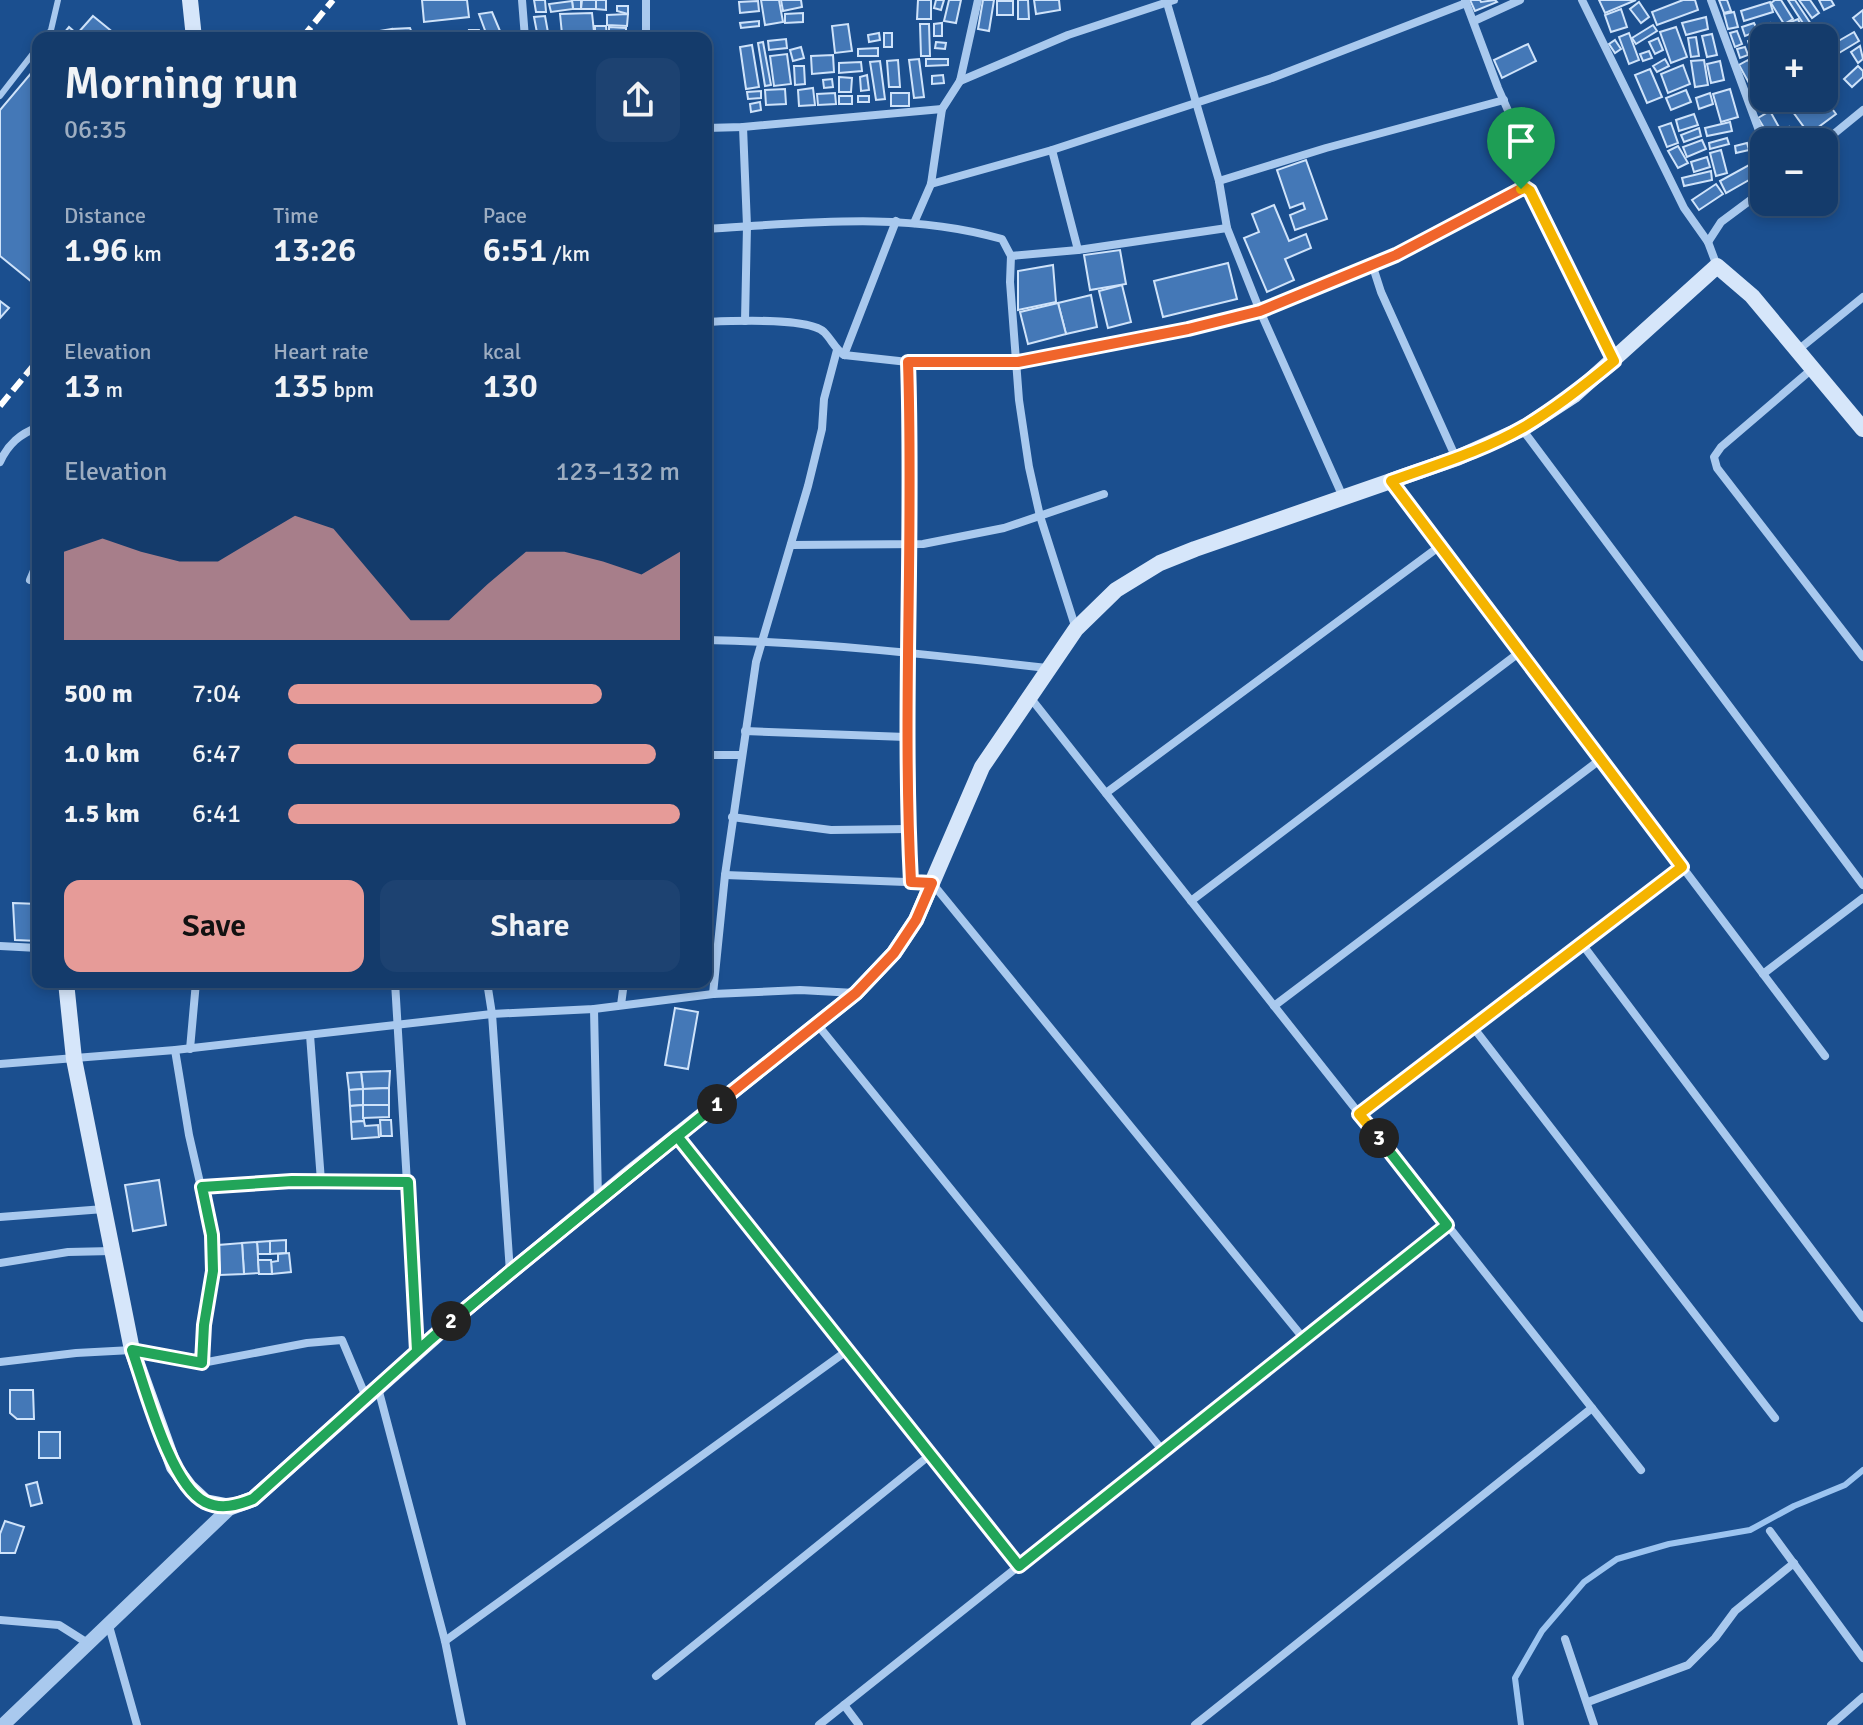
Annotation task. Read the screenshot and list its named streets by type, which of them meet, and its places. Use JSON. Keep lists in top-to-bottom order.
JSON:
{
  "page": {
    "map_buttons": ["+", "−"],
    "heading": ["Morning run", "06:35"],
    "stats": [
      ["Distance", "1.96 km"],
      ["Time", "13:26"],
      ["Pace", "6:51 /km"],
      ["Elevation", "13 m"],
      ["Heart rate", "135 bpm"],
      ["kcal", "130"]
    ],
    "chart": ["Elevation", "123–132 m"],
    "list": [
      {
        "name": "500 m",
        "note": "7:04"
      },
      {
        "name": "1.0 km",
        "note": "6:47"
      },
      {
        "name": "1.5 km",
        "note": "6:41"
      }
    ],
    "buttons": ["Save", "Share"],
    "pins": ["1", "3", "2"]
  }
}
